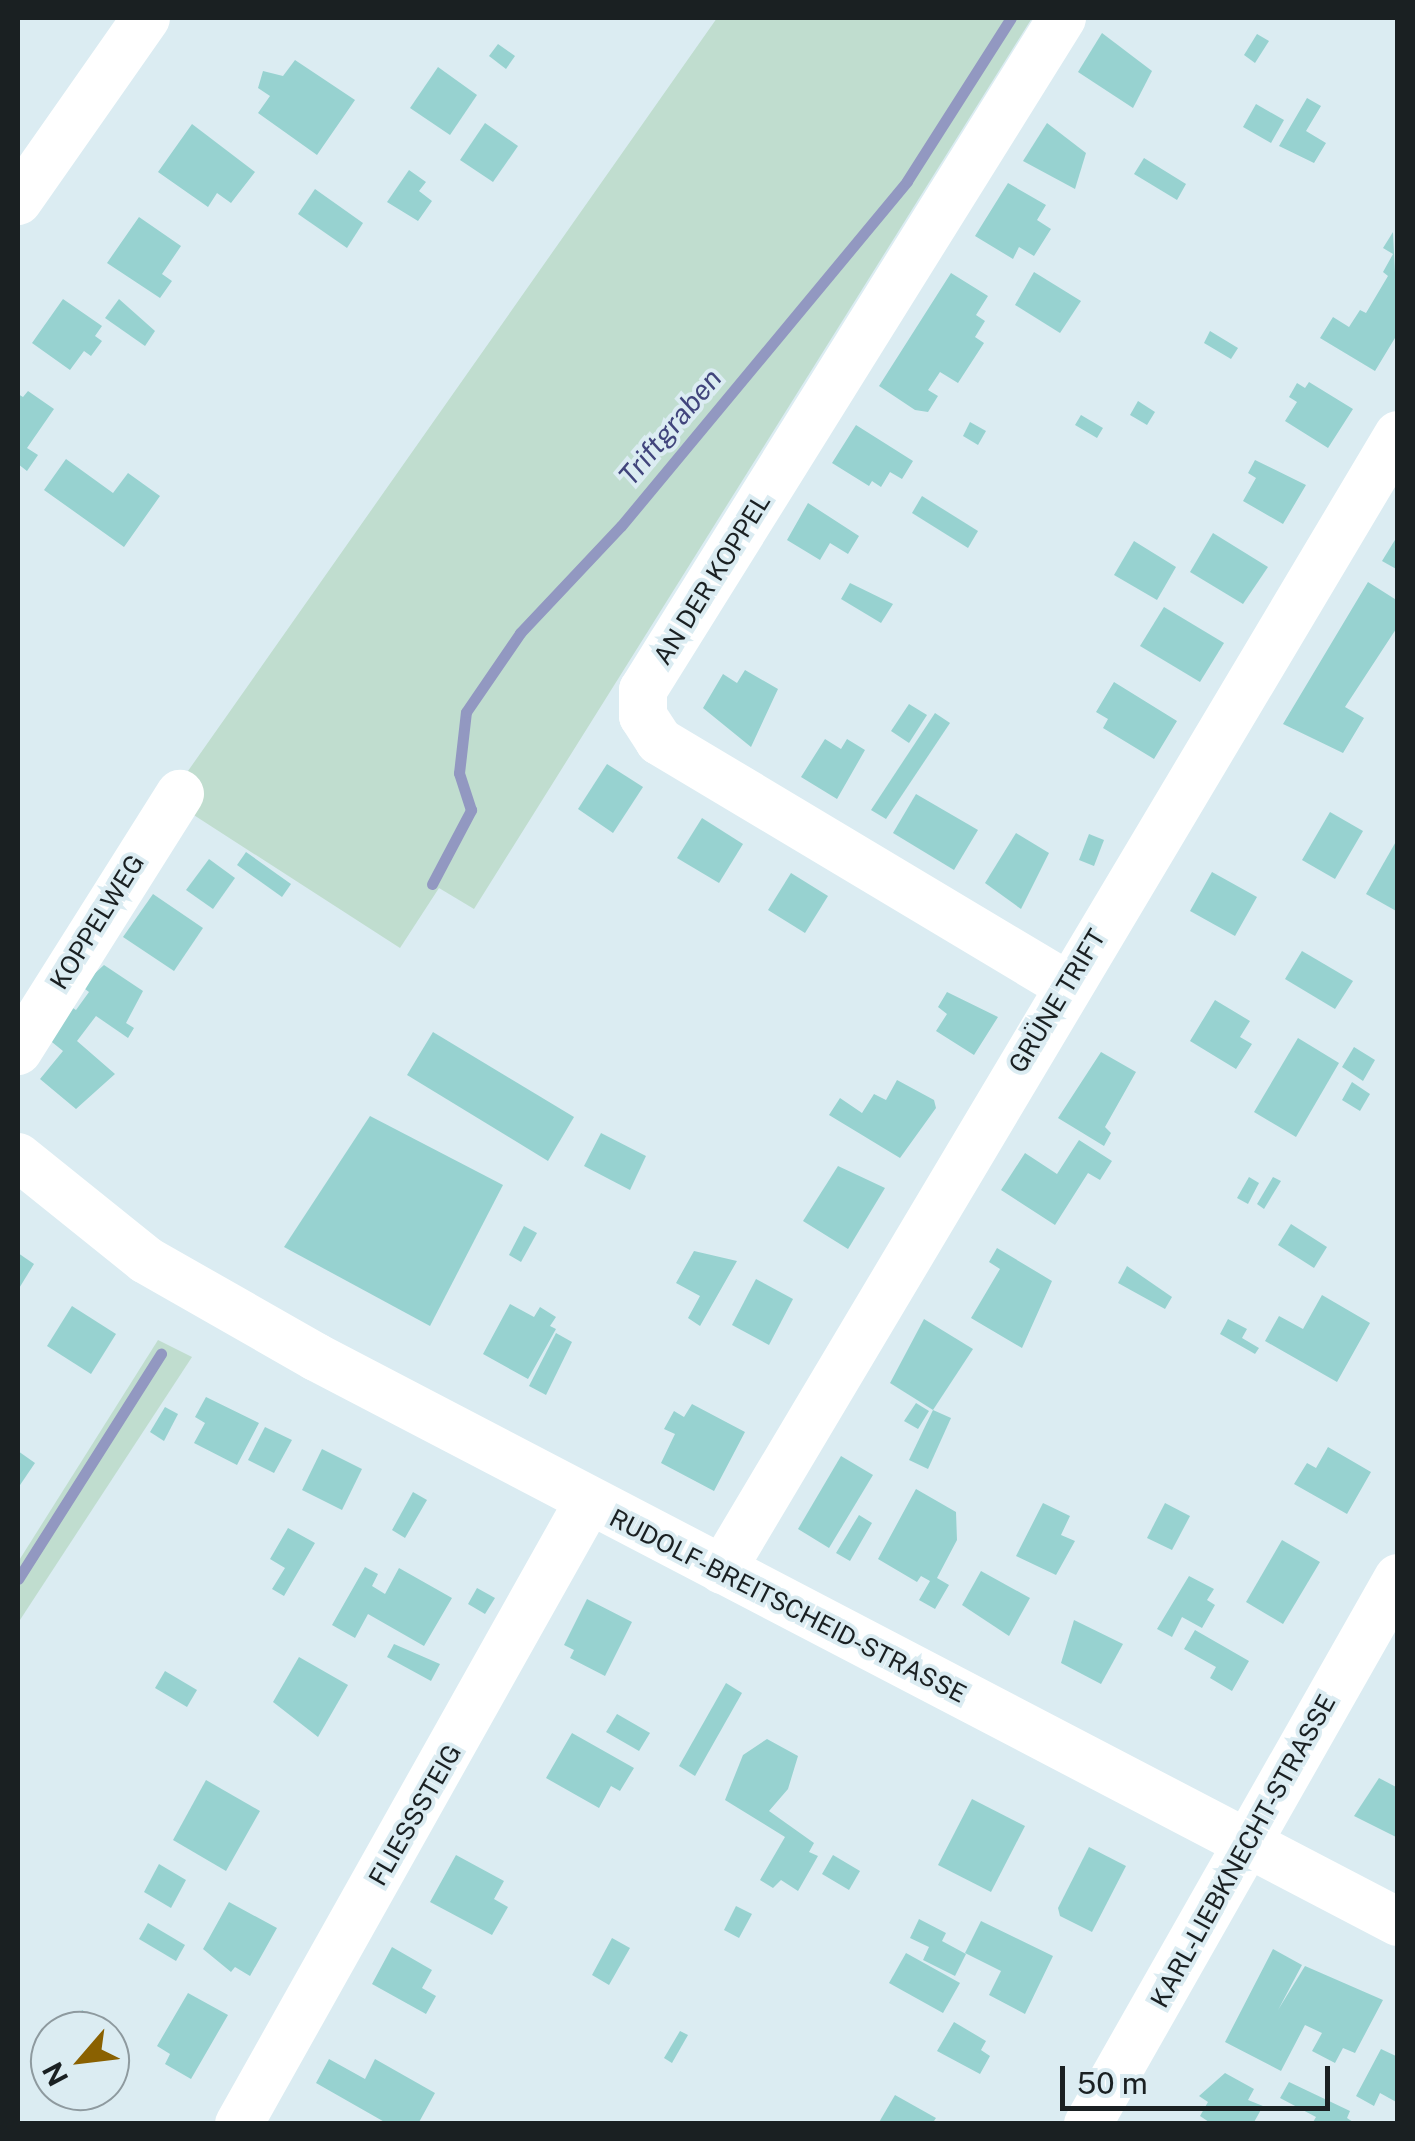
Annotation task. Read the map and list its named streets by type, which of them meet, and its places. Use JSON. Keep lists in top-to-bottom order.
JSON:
{
  "streets": {
    "street": [
      "AN DER KOPPEL",
      "KOPPELWEG",
      "GRÜNE TRIFT",
      "RUDOLF-BREITSCHEID-STRASSE",
      "FLIESSSTEIG",
      "KARL-LIEBKNECHT-STRASSE"
    ]
  },
  "crossings": [
    ["AN DER KOPPEL", "GRÜNE TRIFT"],
    ["GRÜNE TRIFT", "RUDOLF-BREITSCHEID-STRASSE"],
    ["RUDOLF-BREITSCHEID-STRASSE", "FLIESSSTEIG"],
    ["RUDOLF-BREITSCHEID-STRASSE", "KARL-LIEBKNECHT-STRASSE"]
  ],
  "water": ["Triftgraben"],
  "scale_bar": "50 m",
  "north": "bottom left"
}
